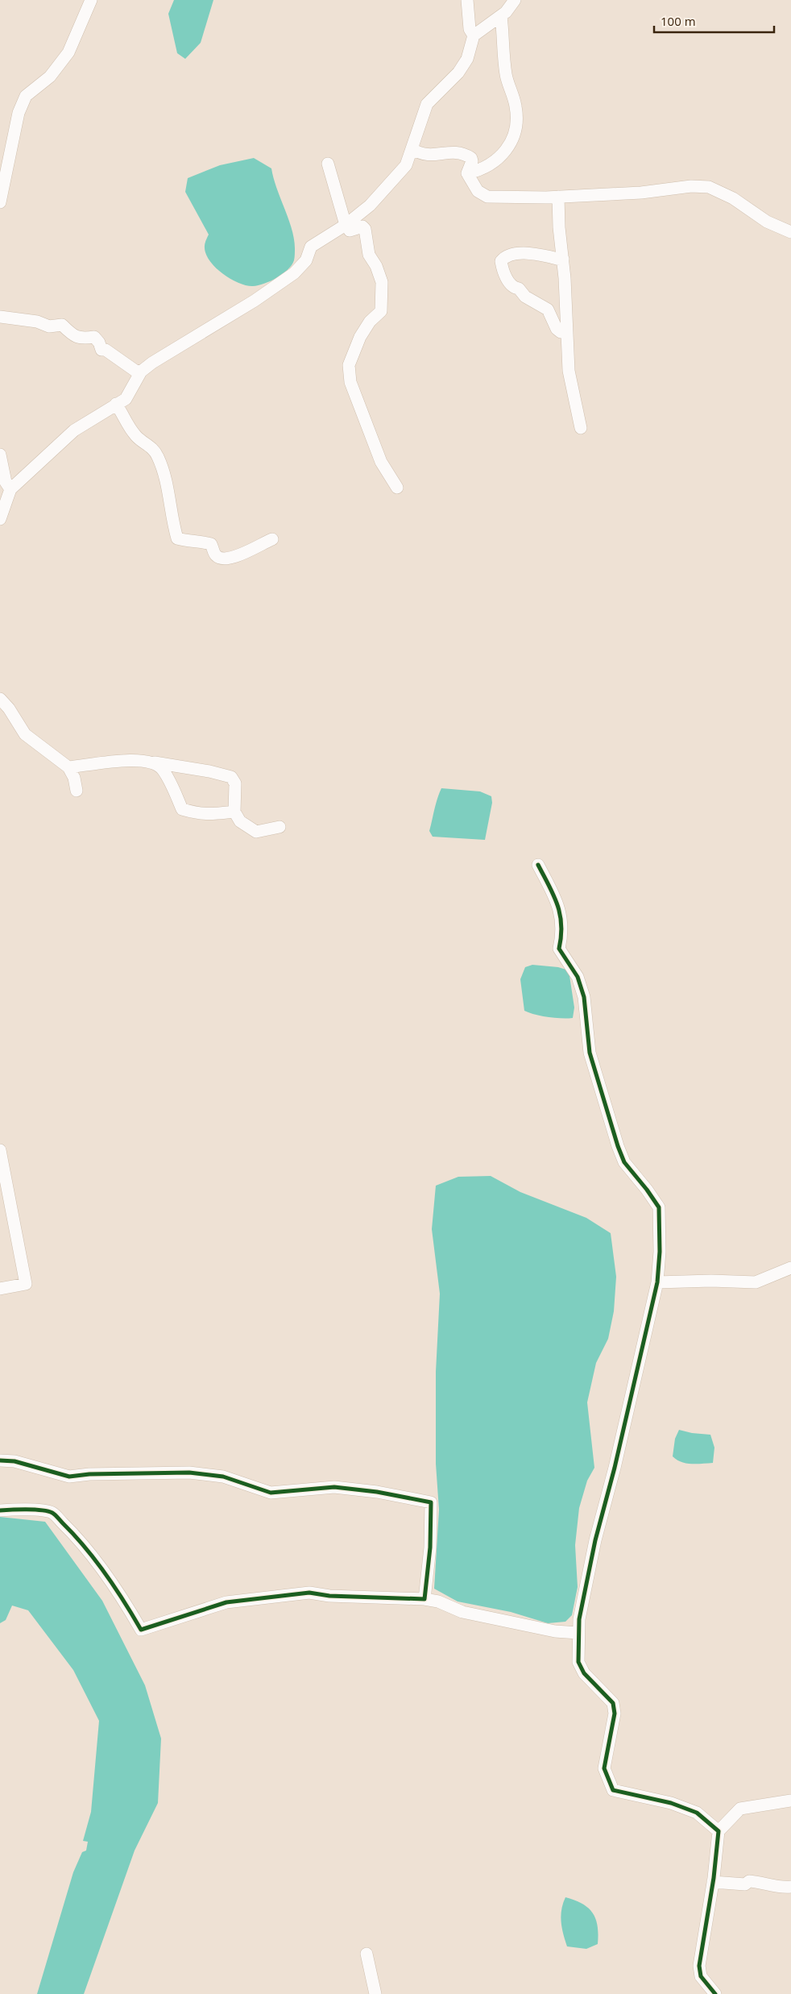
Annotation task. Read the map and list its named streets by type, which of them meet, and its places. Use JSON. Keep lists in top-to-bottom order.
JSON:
{
  "scale_bar": "100 m"
}
